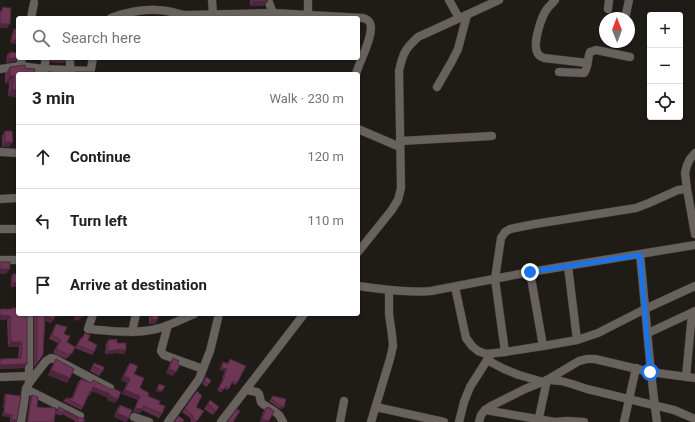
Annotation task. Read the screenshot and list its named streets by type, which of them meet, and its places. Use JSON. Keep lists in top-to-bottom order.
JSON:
{
  "north": "top",
  "page": {
    "map_buttons": ["+", "−"],
    "search": "Search here",
    "heading": ["3 min", "Walk · 230 m"],
    "list": [
      ["Continue", "120 m"],
      ["Turn left", "110 m"],
      "Arrive at destination"
    ]
  }
}
